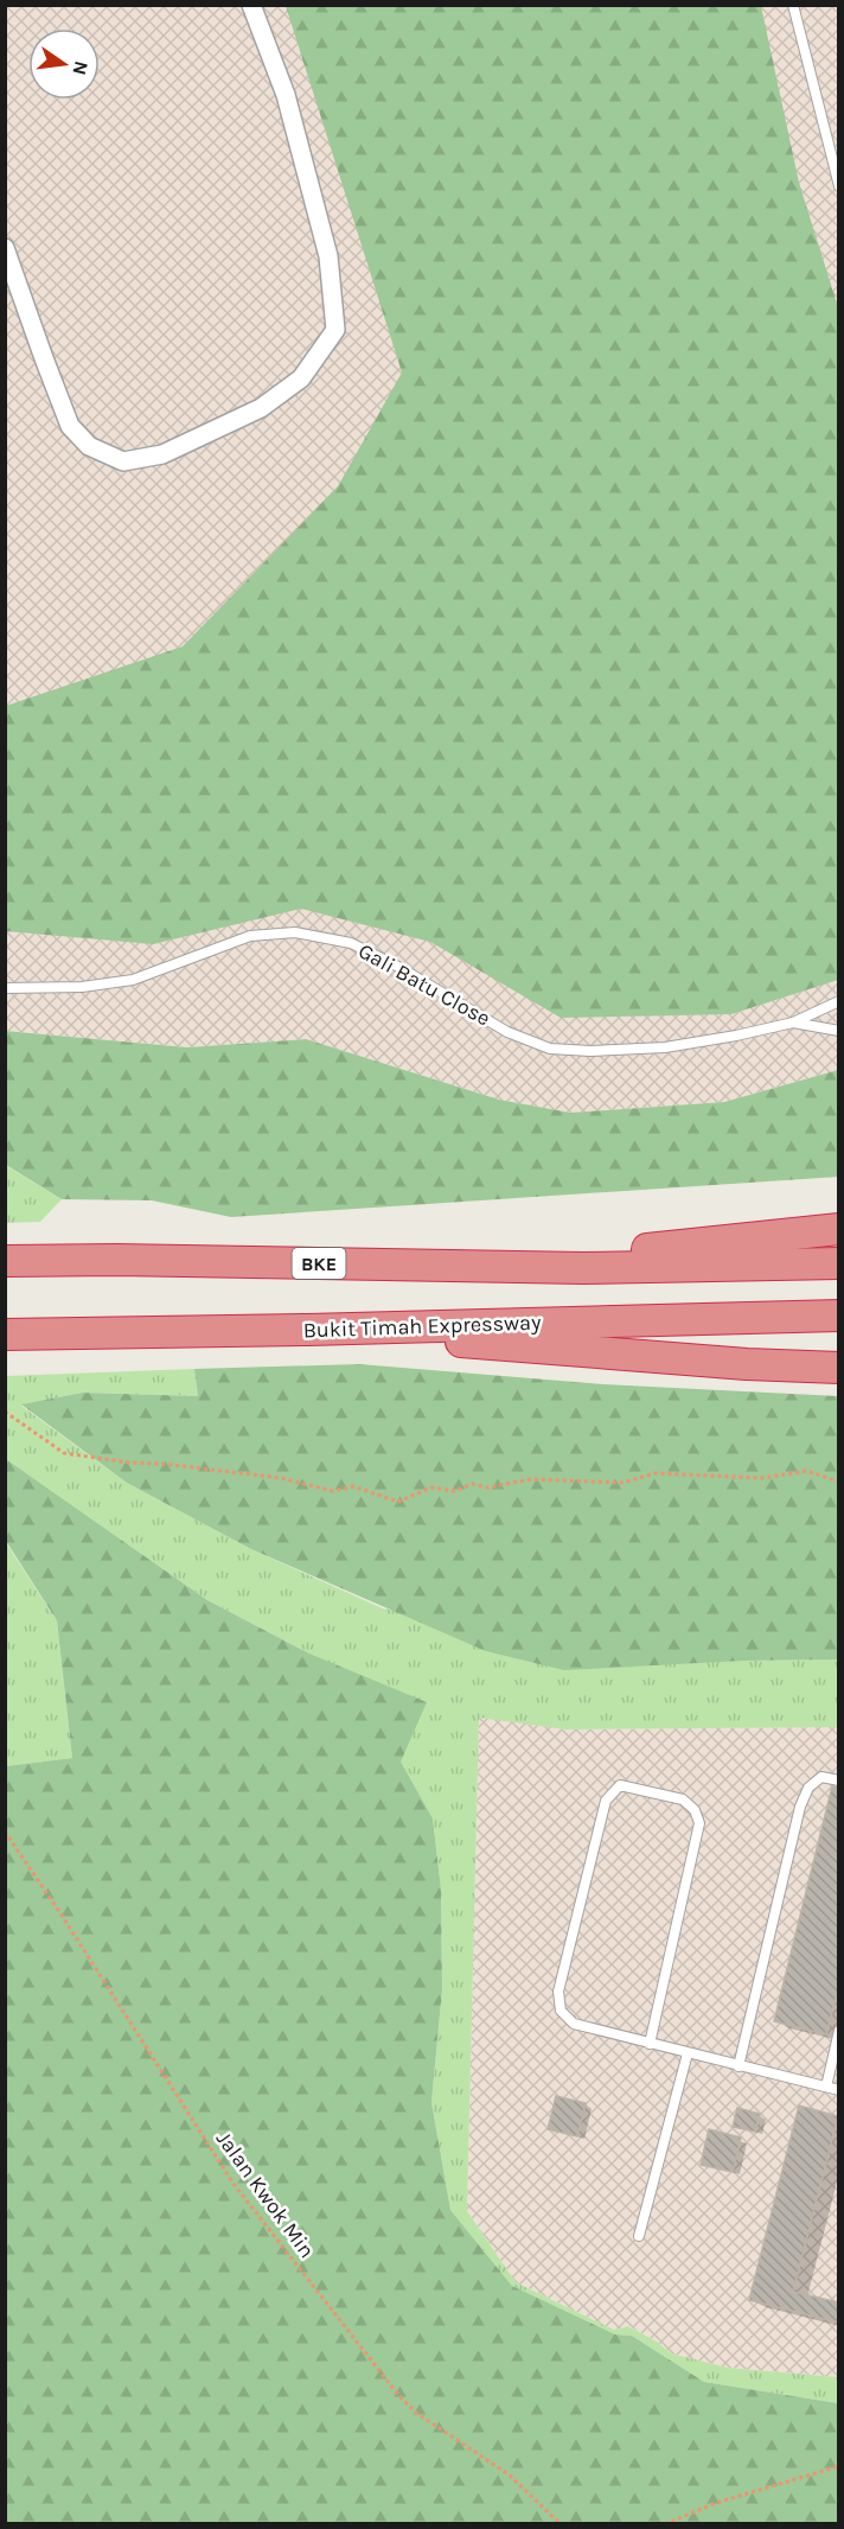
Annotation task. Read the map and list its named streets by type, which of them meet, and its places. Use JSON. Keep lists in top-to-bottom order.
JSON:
{
  "streets": {
    "highway": ["BKE", "Bukit Timah Expressway"],
    "lane": ["Gali Batu Close"],
    "path": ["Jalan Kwok Min"]
  },
  "north": "right"
}
